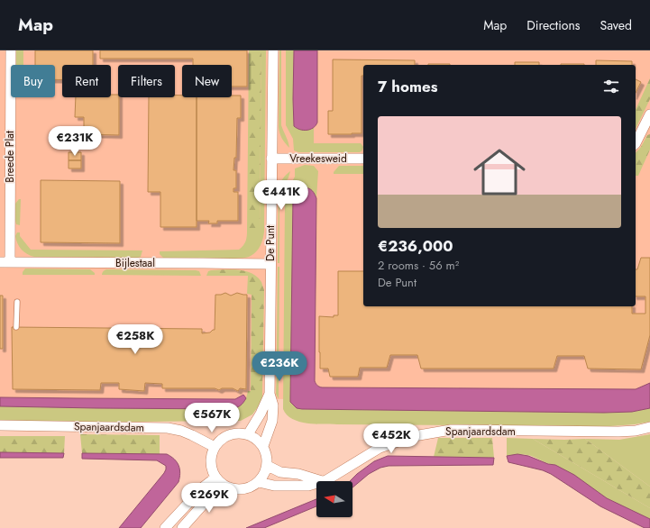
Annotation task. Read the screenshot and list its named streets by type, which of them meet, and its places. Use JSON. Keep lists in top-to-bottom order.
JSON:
{
  "streets": {
    "street": [
      "Breede Plat",
      "Vreekesweid",
      "De Punt",
      "Bijlestaal",
      "Spanjaardsdam"
    ]
  },
  "crossings": [
    ["Breede Plat", "Bijlestaal"],
    ["Vreekesweid", "De Punt"],
    ["De Punt", "Bijlestaal"],
    ["De Punt", "Spanjaardsdam"]
  ],
  "north": "left",
  "page": {
    "header": "Map",
    "nav": ["Map", "Directions", "Saved"],
    "chip": [
      "Buy",
      "Rent",
      "Filters",
      "New"
    ],
    "heading": "7 homes",
    "list": [
      {
        "name": "€236,000",
        "note": "2 rooms · 56 m² · De Punt"
      }
    ],
    "price": [
      "€231K",
      "€441K",
      "€258K",
      "€236K",
      "€567K",
      "€452K",
      "€269K"
    ]
  }
}
